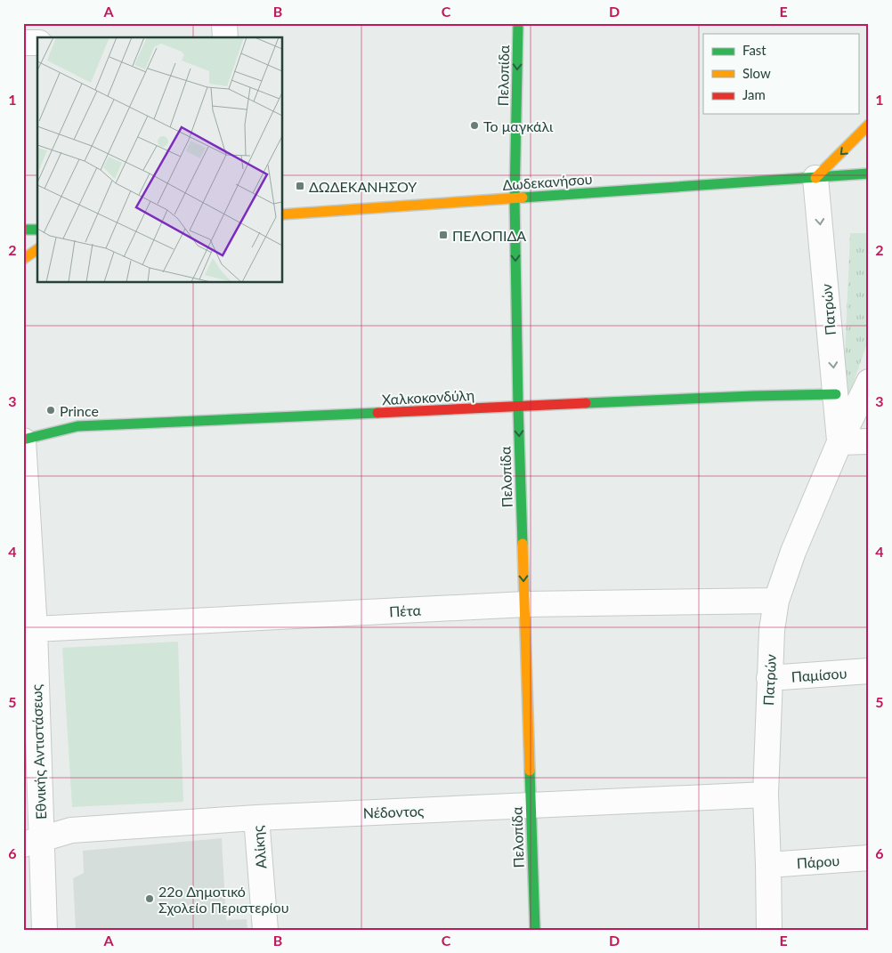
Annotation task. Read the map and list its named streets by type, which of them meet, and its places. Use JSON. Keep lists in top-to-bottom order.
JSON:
{
  "streets": {
    "street": [
      "Πελοπίδα",
      "Δωδεκανήσου",
      "Πατρών",
      "Χαλκοκονδύλη",
      "Πέτα",
      "Παμίσου",
      "Εθνικής Αντιστάσεως",
      "Νέδοντος",
      "Αλίκης",
      "Πάρου"
    ]
  },
  "crossings": [
    ["Πελοπίδα", "Δωδεκανήσου"],
    ["Πελοπίδα", "Χαλκοκονδύλη"],
    ["Πελοπίδα", "Πέτα"],
    ["Πελοπίδα", "Νέδοντος"],
    ["Δωδεκανήσου", "Πατρών"],
    ["Πατρών", "Χαλκοκονδύλη"],
    ["Πατρών", "Πέτα"],
    ["Πατρών", "Παμίσου"],
    ["Πατρών", "Νέδοντος"],
    ["Πατρών", "Πάρου"],
    ["Χαλκοκονδύλη", "Εθνικής Αντιστάσεως"],
    ["Πέτα", "Εθνικής Αντιστάσεως"],
    ["Εθνικής Αντιστάσεως", "Νέδοντος"],
    ["Νέδοντος", "Αλίκης"]
  ],
  "one_way": ["Πελοπίδα"],
  "places": {
    "other": ["Το μαγκάλι", "Prince", "22ο Δημοτικό Σχολείο Περιστερίου"],
    "transit": ["ΔΩΔΕΚΑΝΗΣΟΥ", "ΠΕΛΟΠΙΔΑ"]
  },
  "legend": ["Fast", "Slow", "Jam"],
  "grid": {
    "columns": [
      "A",
      "B",
      "C",
      "D",
      "E"
    ],
    "rows": [
      "1",
      "2",
      "3",
      "4",
      "5",
      "6"
    ]
  }
}
